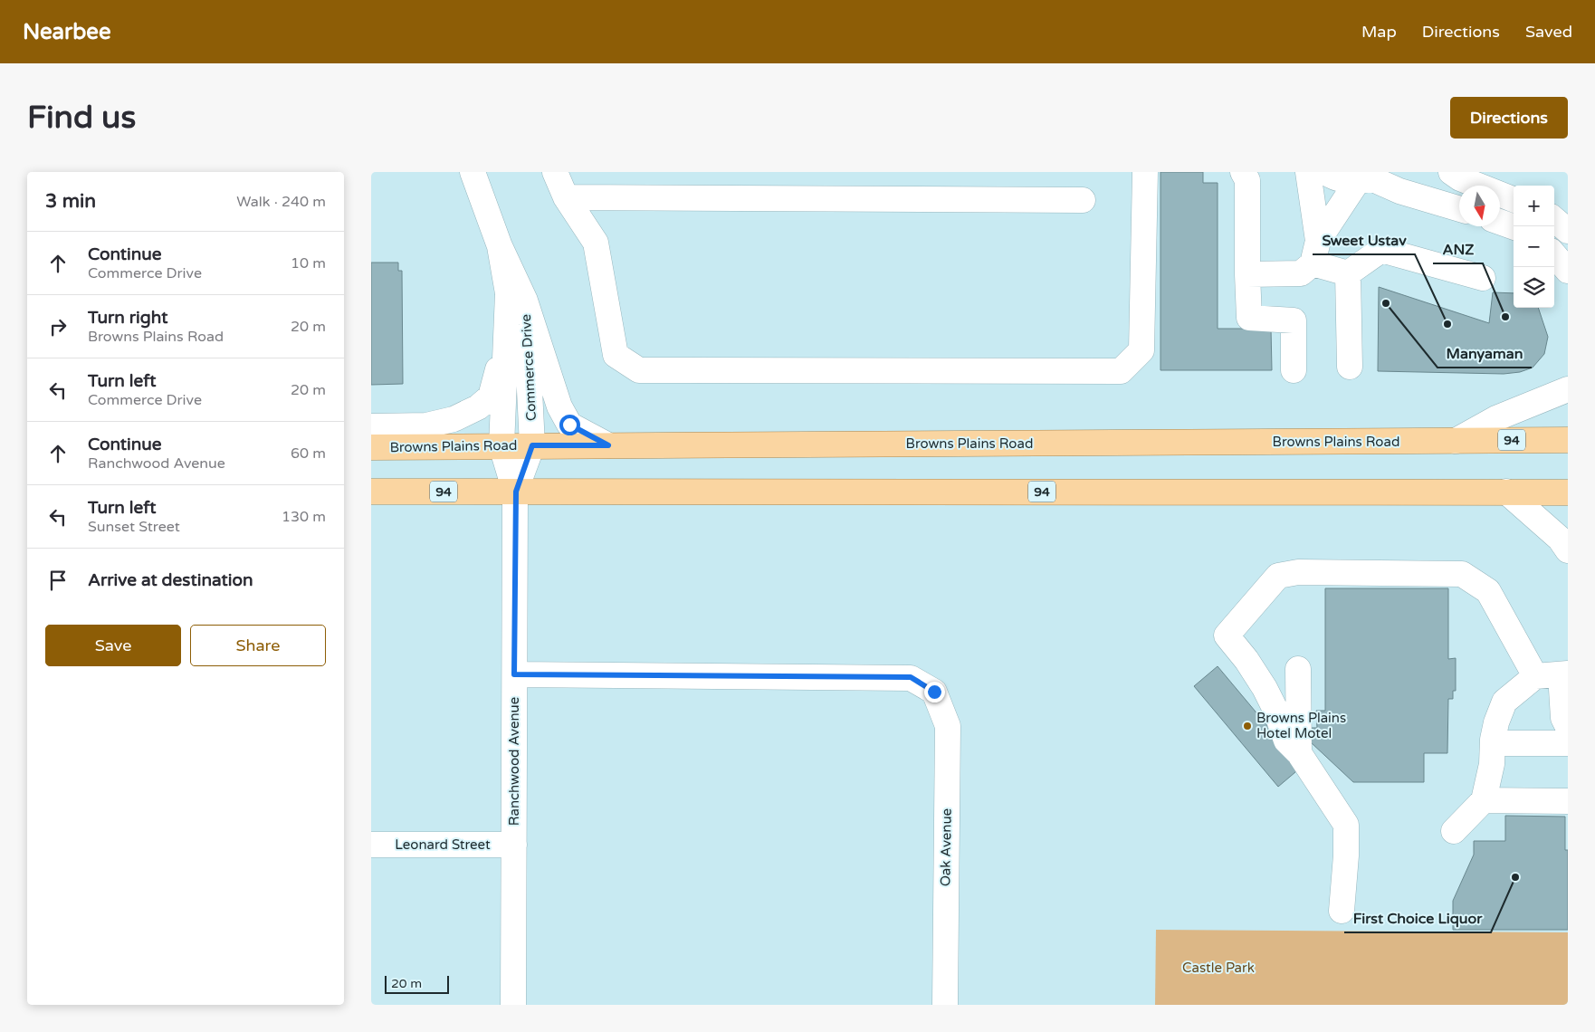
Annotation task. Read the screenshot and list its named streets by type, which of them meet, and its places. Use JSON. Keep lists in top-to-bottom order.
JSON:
{
  "streets": {
    "main road": ["94", "Browns Plains Road"],
    "street": [
      "Commerce Drive",
      "Ranchwood Avenue",
      "Leonard Street",
      "Oak Avenue"
    ]
  },
  "crossings": [
    ["Commerce Drive", "94"],
    ["Commerce Drive", "Browns Plains Road"],
    ["Commerce Drive", "Ranchwood Avenue"],
    ["94", "Ranchwood Avenue"],
    ["Ranchwood Avenue", "Leonard Street"],
    ["Ranchwood Avenue", "Oak Avenue"]
  ],
  "parks": ["Castle Park"],
  "places": [
    "Manyaman",
    "ANZ",
    "Sweet Ustav",
    "Browns Plains Hotel Motel",
    "First Choice Liquor"
  ],
  "scale_bar": "20 m",
  "north": "bottom",
  "page": {
    "header": "Nearbee",
    "nav": ["Map", "Directions", "Saved"],
    "buttons": [
      "Directions",
      ["Save", "Share"]
    ],
    "title": "Find us",
    "heading": ["3 min", "Walk · 240 m"],
    "map_buttons": ["+", "−"],
    "list": [
      ["Continue", "Commerce Drive", "10 m"],
      ["Turn right", "Browns Plains Road", "20 m"],
      ["Turn left", "Commerce Drive", "20 m"],
      ["Continue", "Ranchwood Avenue", "60 m"],
      ["Turn left", "Sunset Street", "130 m"],
      "Arrive at destination"
    ],
    "scale": "20 m"
  }
}
